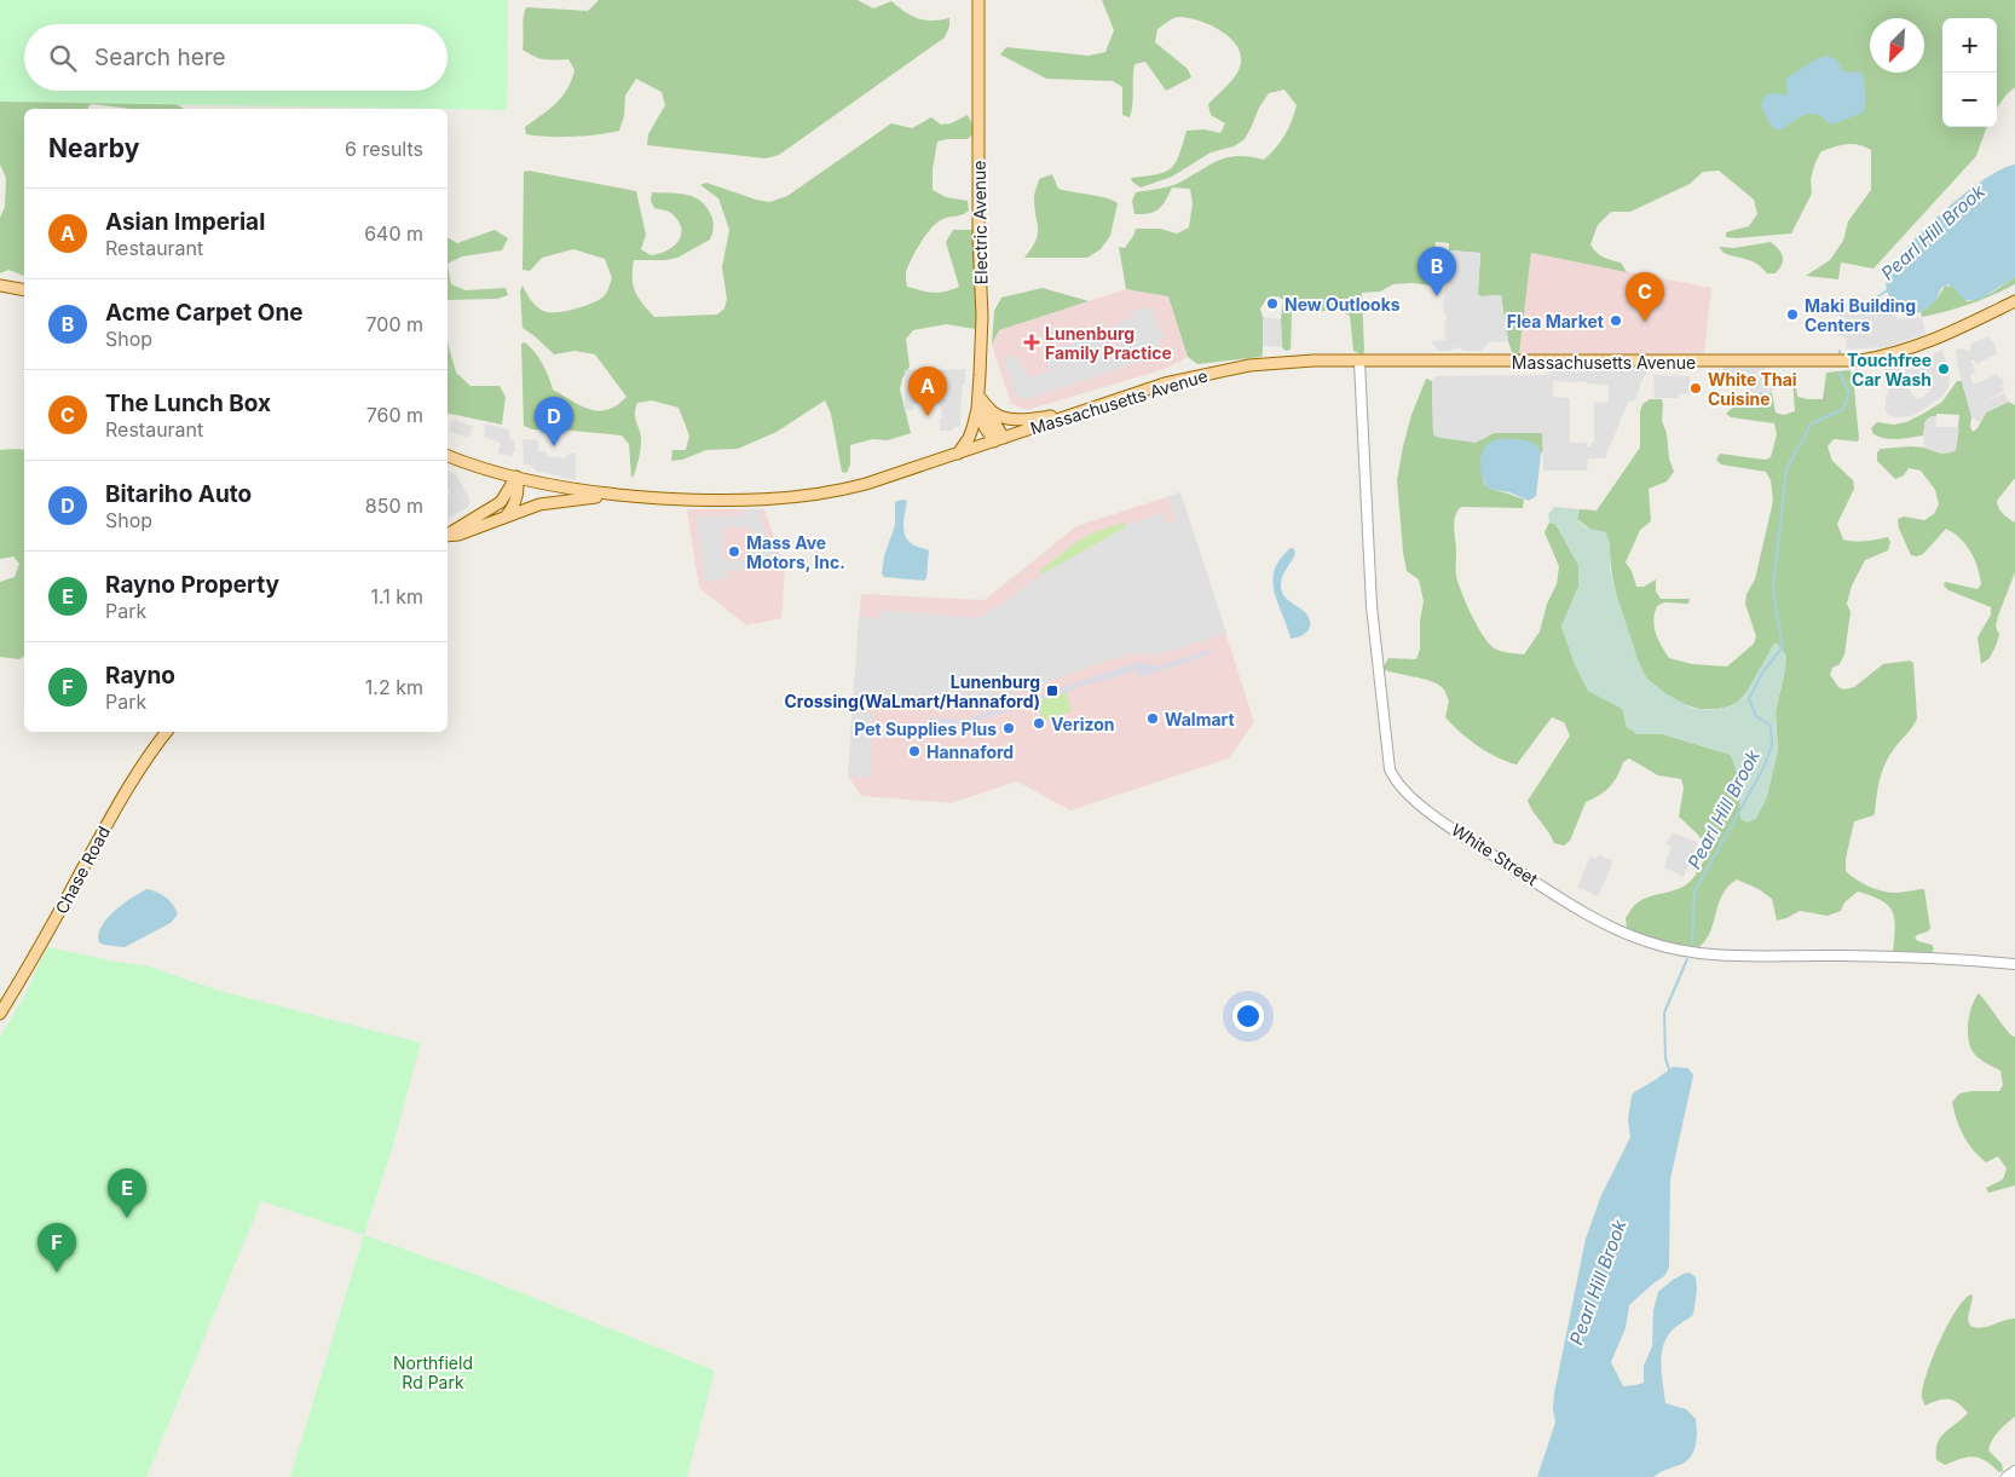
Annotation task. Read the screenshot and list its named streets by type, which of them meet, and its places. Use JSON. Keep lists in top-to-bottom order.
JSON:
{
  "streets": {
    "main road": ["Electric Avenue", "Massachusetts Avenue", "Chase Road"],
    "street": ["White Street"]
  },
  "crossings": [
    ["Electric Avenue", "Massachusetts Avenue"],
    ["Massachusetts Avenue", "White Street"]
  ],
  "water": ["Pearl Hill Brook"],
  "parks": ["Northfield Rd Park"],
  "places": {
    "other": [
      "New Outlooks",
      "Maki Building Centers",
      "Flea Market",
      "Touchfree Car Wash",
      "White Thai Cuisine",
      "Mass Ave Motors, Inc.",
      "Walmart",
      "Verizon",
      "Pet Supplies Plus",
      "Hannaford"
    ],
    "health": ["Lunenburg Family Practice"],
    "transit": ["Lunenburg Crossing(WaLmart/Hannaford)"]
  },
  "north": "bottom left",
  "page": {
    "map_buttons": ["+", "−"],
    "search": "Search here",
    "heading": ["Nearby", "6 results"],
    "list": [
      {
        "mark": "A",
        "name": "Asian Imperial",
        "note": "Restaurant",
        "value": "640 m"
      },
      {
        "mark": "B",
        "name": "Acme Carpet One",
        "note": "Shop",
        "value": "700 m"
      },
      {
        "mark": "C",
        "name": "The Lunch Box",
        "note": "Restaurant",
        "value": "760 m"
      },
      {
        "mark": "D",
        "name": "Bitariho Auto",
        "note": "Shop",
        "value": "850 m"
      },
      {
        "mark": "E",
        "name": "Rayno Property",
        "note": "Park",
        "value": "1.1 km"
      },
      {
        "mark": "F",
        "name": "Rayno",
        "note": "Park",
        "value": "1.2 km"
      }
    ],
    "pins": [
      "B",
      "C",
      "A",
      "D",
      "E",
      "F"
    ]
  }
}
